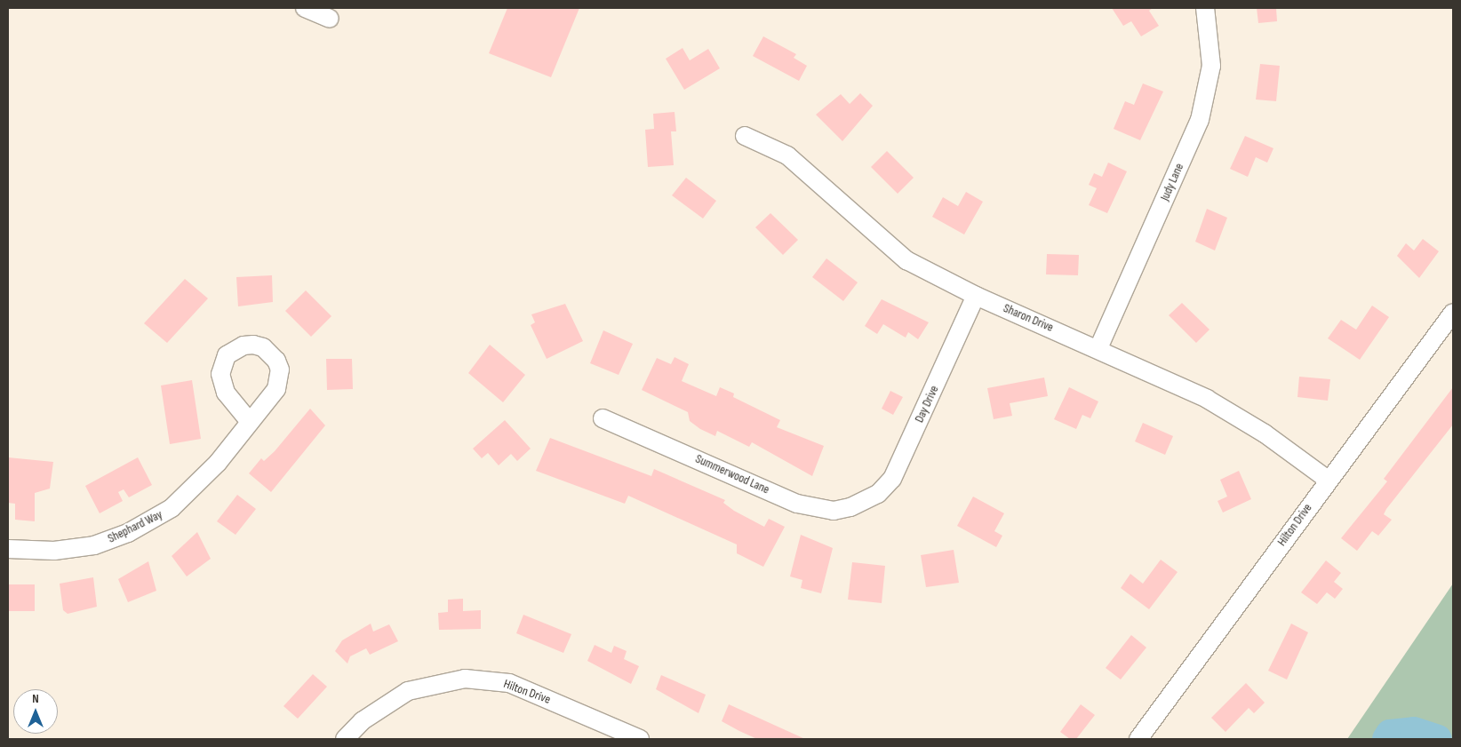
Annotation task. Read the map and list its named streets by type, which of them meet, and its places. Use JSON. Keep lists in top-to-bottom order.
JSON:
{
  "streets": {
    "street": [
      "Judy Lane",
      "Sharon Drive",
      "Day Drive",
      "Summerwood Lane",
      "Hilton Drive",
      "Shephard Way"
    ]
  },
  "crossings": [
    ["Judy Lane", "Sharon Drive"],
    ["Sharon Drive", "Day Drive"],
    ["Sharon Drive", "Hilton Drive"],
    ["Day Drive", "Summerwood Lane"]
  ],
  "north": "top"
}
